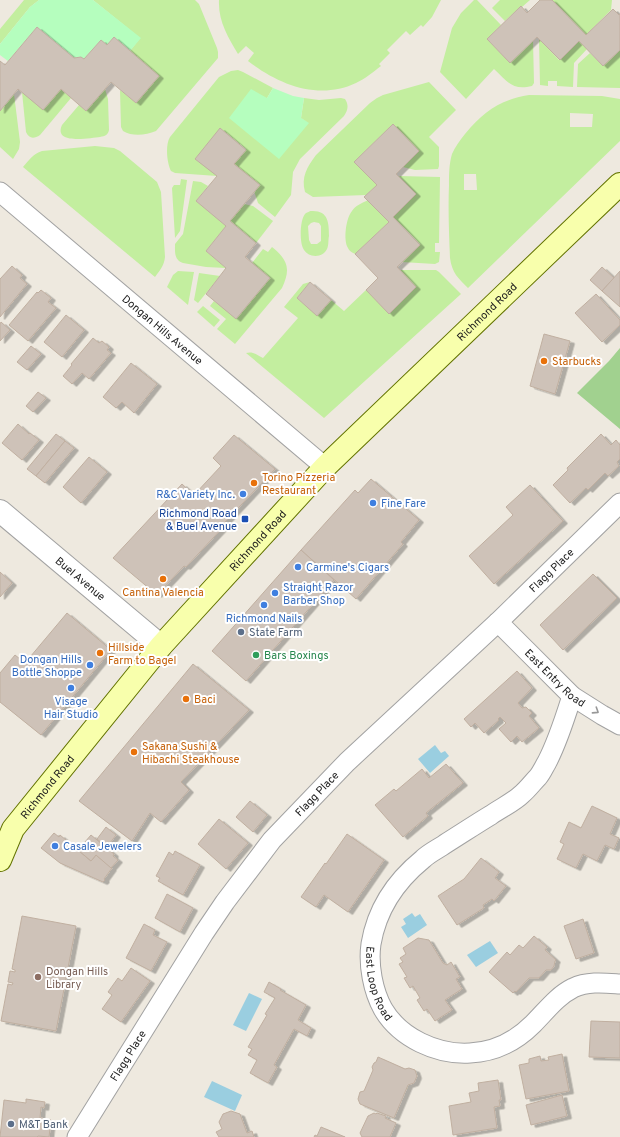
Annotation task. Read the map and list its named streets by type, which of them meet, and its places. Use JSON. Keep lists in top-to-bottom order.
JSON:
{
  "streets": {
    "main road": ["Richmond Road"],
    "street": [
      "Dongan Hills Avenue",
      "Flagg Place",
      "Buel Avenue",
      "East Entry Road",
      "East Loop Road"
    ]
  },
  "crossings": [
    ["Richmond Road", "Dongan Hills Avenue"],
    ["Richmond Road", "Buel Avenue"],
    ["Flagg Place", "East Entry Road"],
    ["East Entry Road", "East Loop Road"]
  ],
  "places": {
    "other": [
      "Starbucks",
      "Torino Pizzeria Restaurant",
      "R&C Variety Inc.",
      "Fine Fare",
      "Carmine's Cigars",
      "Cantina Valencia",
      "Straight Razor Barber Shop",
      "Richmond Nails",
      "State Farm",
      "Hillside Farm to Bagel",
      "Bars Boxings",
      "Dongan Hills Bottle Shoppe",
      "Visage Hair Studio",
      "Baci",
      "Sakana Sushi & Hibachi Steakhouse",
      "Casale Jewelers",
      "Dongan Hills Library",
      "M&T Bank"
    ],
    "transit": ["Richmond Road & Buel Avenue"]
  }
}
